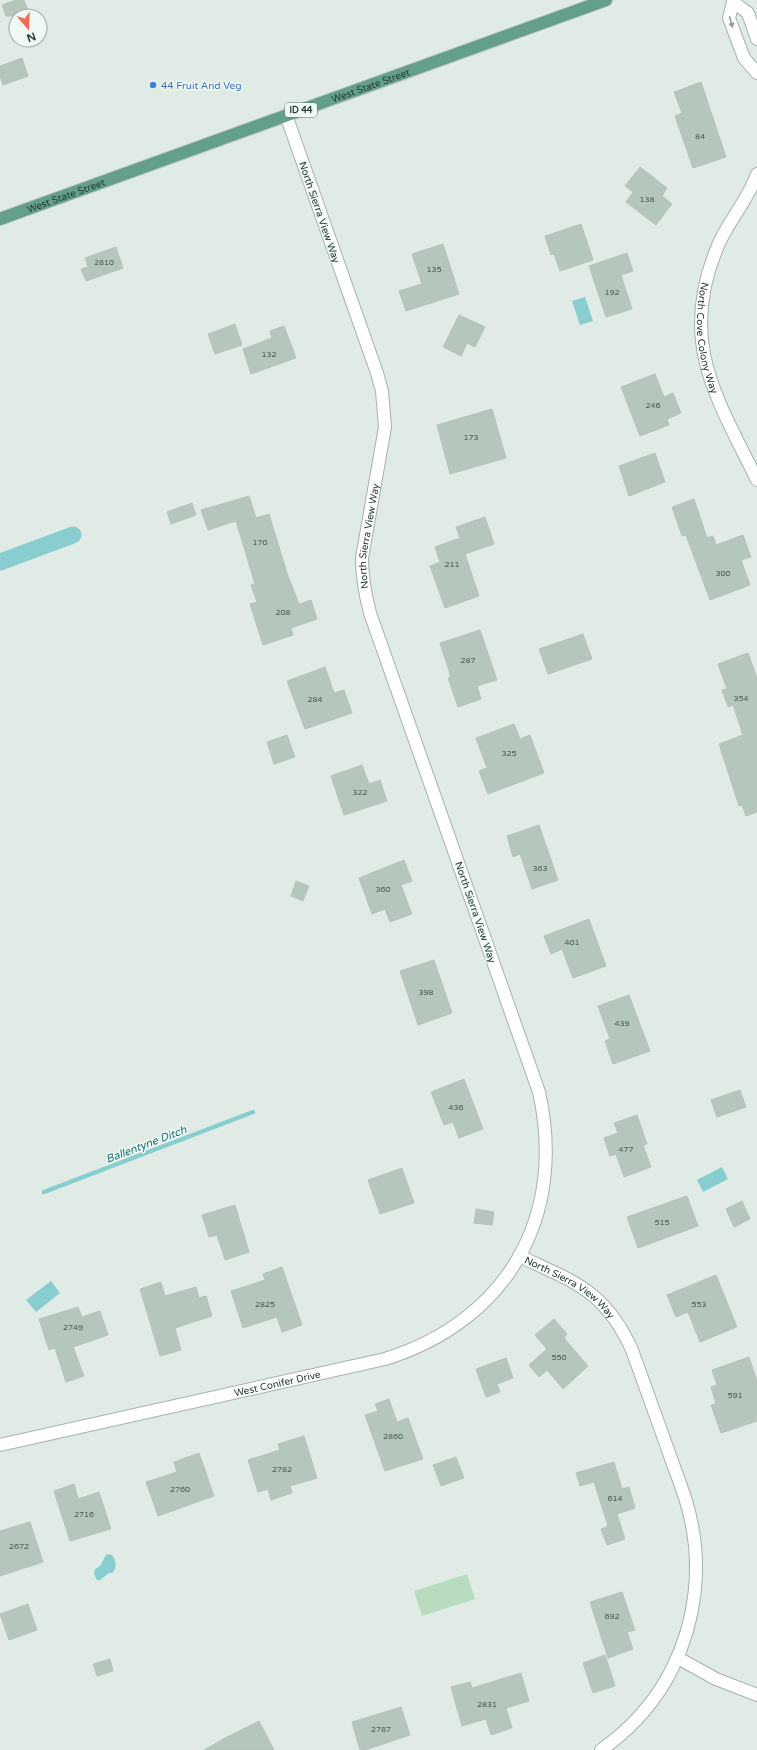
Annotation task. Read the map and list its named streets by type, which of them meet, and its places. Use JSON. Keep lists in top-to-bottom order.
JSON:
{
  "streets": {
    "main road": ["West State Street", "ID 44"],
    "street": ["North Sierra View Way", "North Cove Colony Way", "West Conifer Drive"]
  },
  "crossings": [
    ["West State Street", "North Sierra View Way"],
    ["North Sierra View Way", "West Conifer Drive"]
  ],
  "water": ["Ballentyne Ditch"],
  "places": ["44 Fruit And Veg"],
  "house_numbers": [
    "84",
    "138",
    "2810",
    "135",
    "192",
    "132",
    "246",
    "173",
    "170",
    "211",
    "300",
    "208",
    "287",
    "354",
    "284",
    "325",
    "322",
    "363",
    "360",
    "401",
    "398",
    "439",
    "436",
    "477",
    "515",
    "2825",
    "553",
    "2749",
    "550",
    "591",
    "2860",
    "2782",
    "2760",
    "614",
    "2716",
    "2672",
    "692",
    "2831",
    "2787"
  ],
  "north": "bottom"
}
